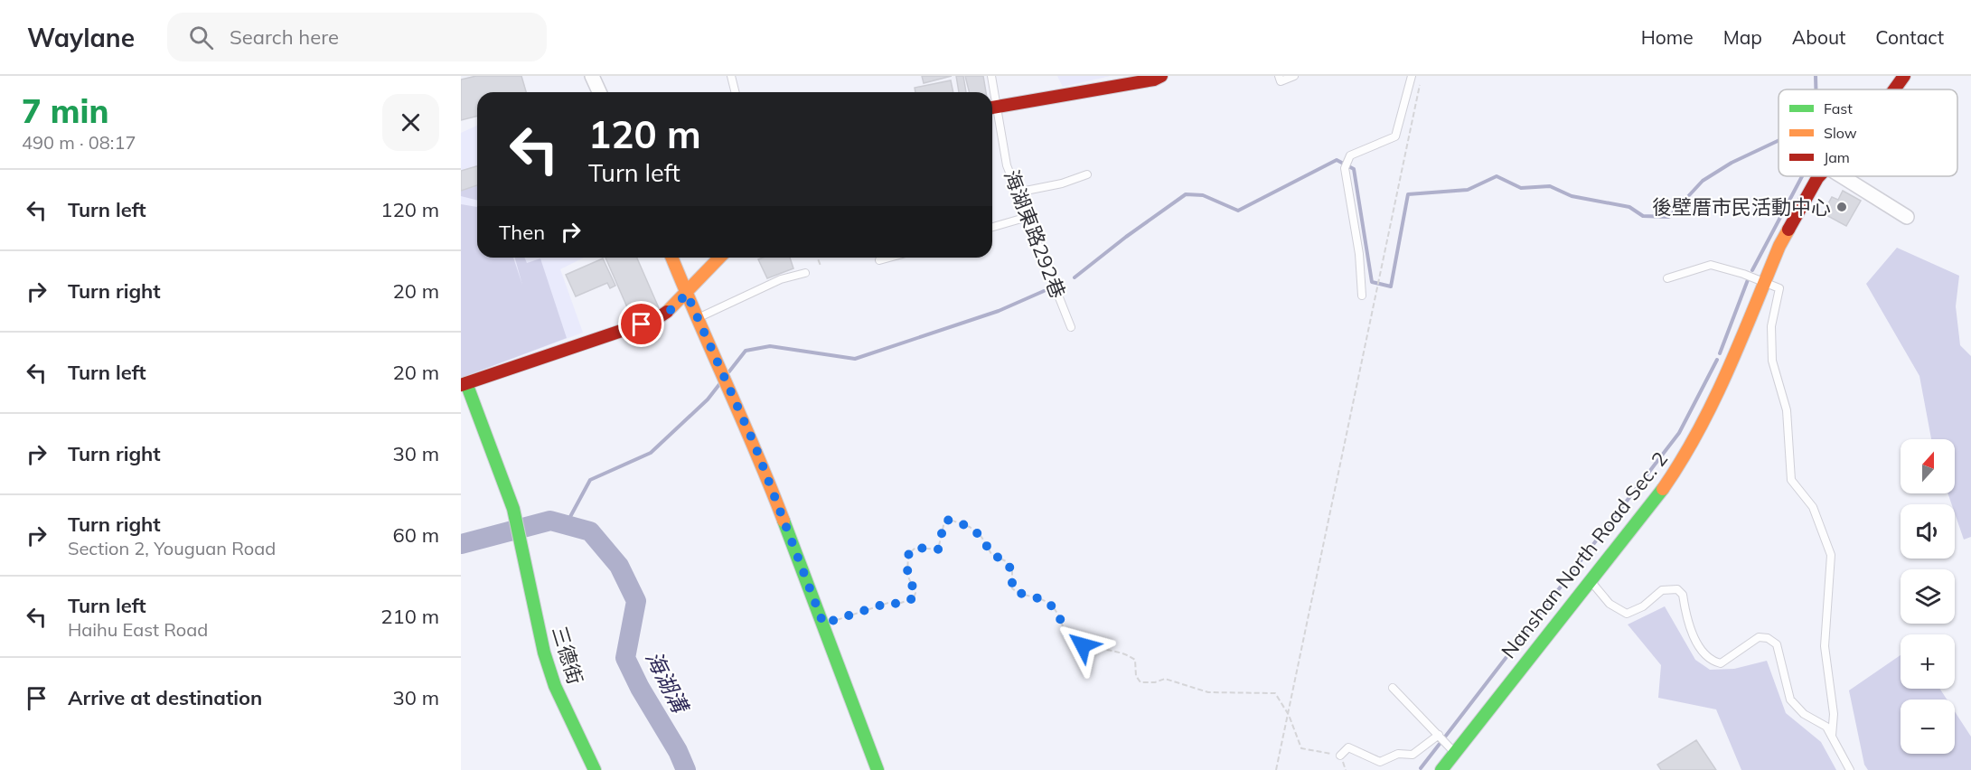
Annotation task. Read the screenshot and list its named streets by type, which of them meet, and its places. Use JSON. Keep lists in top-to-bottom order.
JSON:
{
  "streets": {
    "street": ["Nanshan North Road Sec. 2", "三德街"],
    "lane": ["海湖東路292巷"]
  },
  "water": ["海湖溝"],
  "places": ["後壁厝市民活動中心"],
  "legend": ["Fast", "Slow", "Jam"],
  "north": "top",
  "page": {
    "header": "Waylane",
    "search": "Search here",
    "nav": [
      "Home",
      "Map",
      "About",
      "Contact"
    ],
    "heading": ["7 min", "490 m · 08:17"],
    "turn": ["120 m", "Turn left"],
    "list": [
      {
        "name": "Turn left",
        "value": "120 m"
      },
      {
        "name": "Turn right",
        "value": "20 m"
      },
      {
        "name": "Turn left",
        "value": "20 m"
      },
      {
        "name": "Turn right",
        "value": "30 m"
      },
      {
        "name": "Turn right",
        "note": "Section 2, Youguan Road",
        "value": "60 m"
      },
      {
        "name": "Turn left",
        "note": "Haihu East Road",
        "value": "210 m"
      },
      {
        "name": "Arrive at destination",
        "value": "30 m"
      }
    ],
    "then": "Then",
    "map_buttons": ["+", "−"]
  }
}
